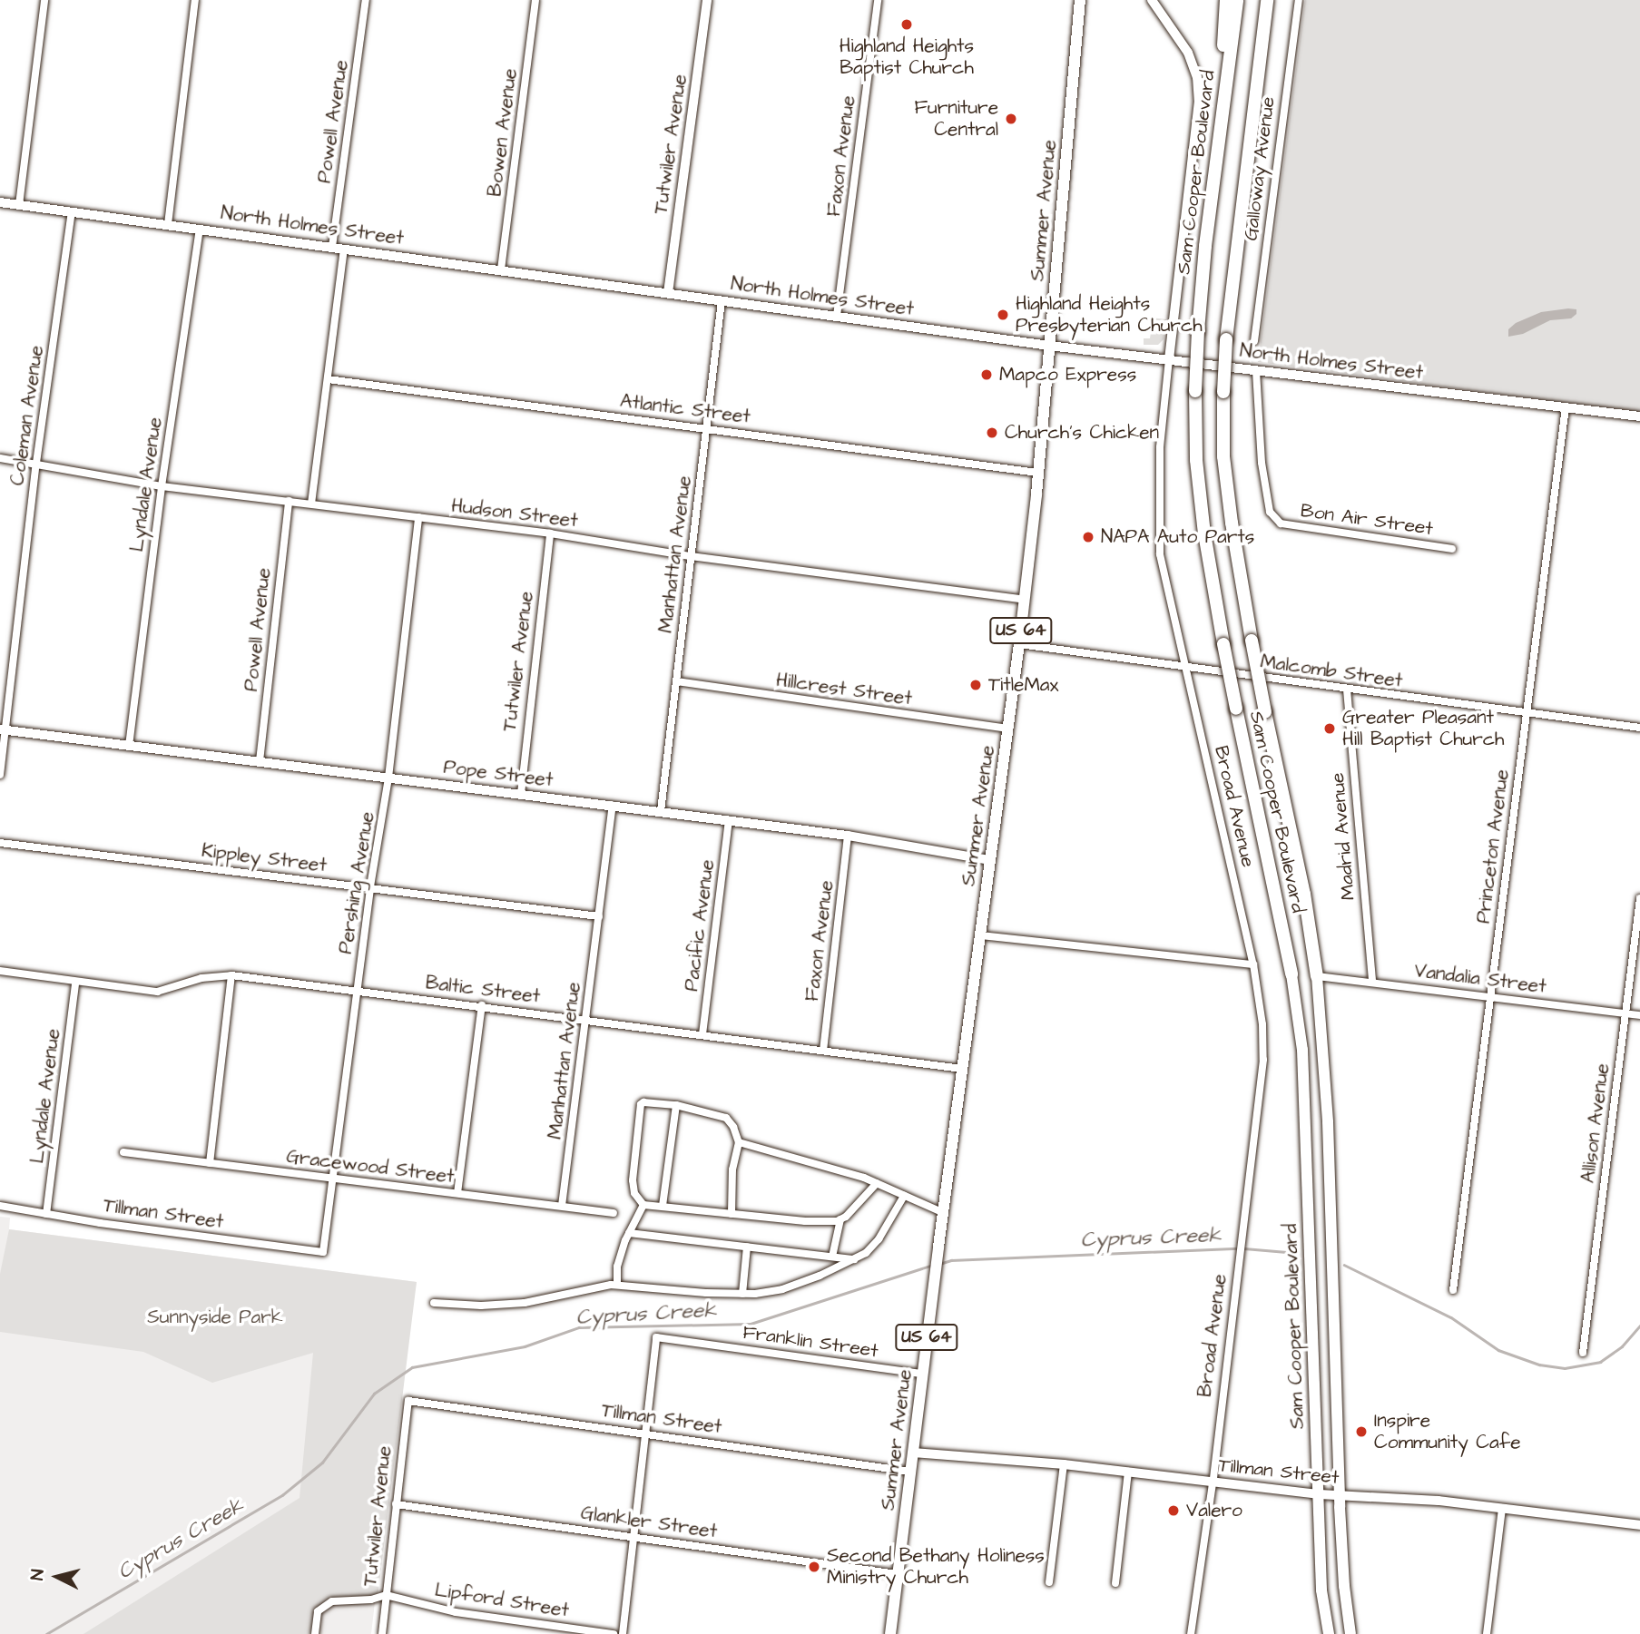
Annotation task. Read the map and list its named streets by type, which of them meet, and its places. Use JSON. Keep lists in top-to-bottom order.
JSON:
{
  "streets": {
    "highway": ["Sam Cooper Boulevard"],
    "main road": [
      "Summer Avenue",
      "North Holmes Street",
      "US 64",
      "Tillman Street"
    ],
    "street": [
      "Powell Avenue",
      "Bowen Avenue",
      "Tutwiler Avenue",
      "Faxon Avenue",
      "Galloway Avenue",
      "Atlantic Street",
      "Coleman Avenue",
      "Lyndale Avenue",
      "Hudson Street",
      "Bon Air Street",
      "Manhattan Avenue",
      "Malcomb Street",
      "Hillcrest Street",
      "Pope Street",
      "Broad Avenue",
      "Madrid Avenue",
      "Princeton Avenue",
      "Kippley Street",
      "Pershing Avenue",
      "Pacific Avenue",
      "Vandalia Street",
      "Baltic Street",
      "Allison Avenue",
      "Gracewood Street",
      "Franklin Street",
      "Glankler Street",
      "Lipford Street"
    ]
  },
  "crossings": [
    ["Powell Avenue", "North Holmes Street"],
    ["Powell Avenue", "Hudson Street"],
    ["Powell Avenue", "Pope Street"],
    ["Bowen Avenue", "North Holmes Street"],
    ["Tutwiler Avenue", "North Holmes Street"],
    ["Tutwiler Avenue", "Hudson Street"],
    ["Tutwiler Avenue", "Pope Street"],
    ["Tutwiler Avenue", "Tillman Street"],
    ["Tutwiler Avenue", "Glankler Street"],
    ["Tutwiler Avenue", "Lipford Street"],
    ["Faxon Avenue", "North Holmes Street"],
    ["Faxon Avenue", "Pope Street"],
    ["Faxon Avenue", "Baltic Street"],
    ["Sam Cooper Boulevard", "Vandalia Street"],
    ["Sam Cooper Boulevard", "Tillman Street"],
    ["Summer Avenue", "North Holmes Street"],
    ["Summer Avenue", "Atlantic Street"],
    ["Summer Avenue", "Hudson Street"],
    ["Summer Avenue", "Malcomb Street"],
    ["Summer Avenue", "Hillcrest Street"],
    ["Summer Avenue", "Pope Street"],
    ["Summer Avenue", "Baltic Street"],
    ["Summer Avenue", "Tillman Street"],
    ["Summer Avenue", "Franklin Street"],
    ["Summer Avenue", "Glankler Street"],
    ["North Holmes Street", "Coleman Avenue"],
    ["North Holmes Street", "Lyndale Avenue"],
    ["North Holmes Street", "Bon Air Street"],
    ["North Holmes Street", "Manhattan Avenue"],
    ["North Holmes Street", "Broad Avenue"],
    ["North Holmes Street", "Princeton Avenue"],
    ["Atlantic Street", "Manhattan Avenue"],
    ["Coleman Avenue", "Hudson Street"],
    ["Coleman Avenue", "Pope Street"],
    ["Lyndale Avenue", "Hudson Street"],
    ["Lyndale Avenue", "Pope Street"],
    ["Lyndale Avenue", "Baltic Street"],
    ["Lyndale Avenue", "Tillman Street"],
    ["Hudson Street", "Manhattan Avenue"],
    ["Hudson Street", "Pershing Avenue"],
    ["Manhattan Avenue", "Hillcrest Street"],
    ["Manhattan Avenue", "Pope Street"],
    ["Manhattan Avenue", "Kippley Street"],
    ["Manhattan Avenue", "Baltic Street"],
    ["Manhattan Avenue", "Gracewood Street"],
    ["Malcomb Street", "Broad Avenue"],
    ["Malcomb Street", "Madrid Avenue"],
    ["Malcomb Street", "Princeton Avenue"],
    ["Pope Street", "Pershing Avenue"],
    ["Pope Street", "Pacific Avenue"],
    ["Broad Avenue", "Tillman Street"],
    ["Madrid Avenue", "Vandalia Street"],
    ["Princeton Avenue", "Vandalia Street"],
    ["Kippley Street", "Pershing Avenue"],
    ["Pershing Avenue", "Baltic Street"],
    ["Pershing Avenue", "Gracewood Street"],
    ["Pershing Avenue", "Tillman Street"],
    ["Pacific Avenue", "Baltic Street"],
    ["Vandalia Street", "Allison Avenue"],
    ["Tillman Street", "Franklin Street"]
  ],
  "water": ["Cyprus Creek"],
  "parks": ["Sunnyside Park"],
  "places": [
    "Highland Heights Baptist Church",
    "Furniture Central",
    "Highland Heights Presbyterian Church",
    "Mapco Express",
    "Church's Chicken",
    "NAPA Auto Parts",
    "TitleMax",
    "Greater Pleasant Hill Baptist Church",
    "Inspire Community Cafe",
    "Valero",
    "Second Bethany Holiness Ministry Church"
  ],
  "north": "left"
}
